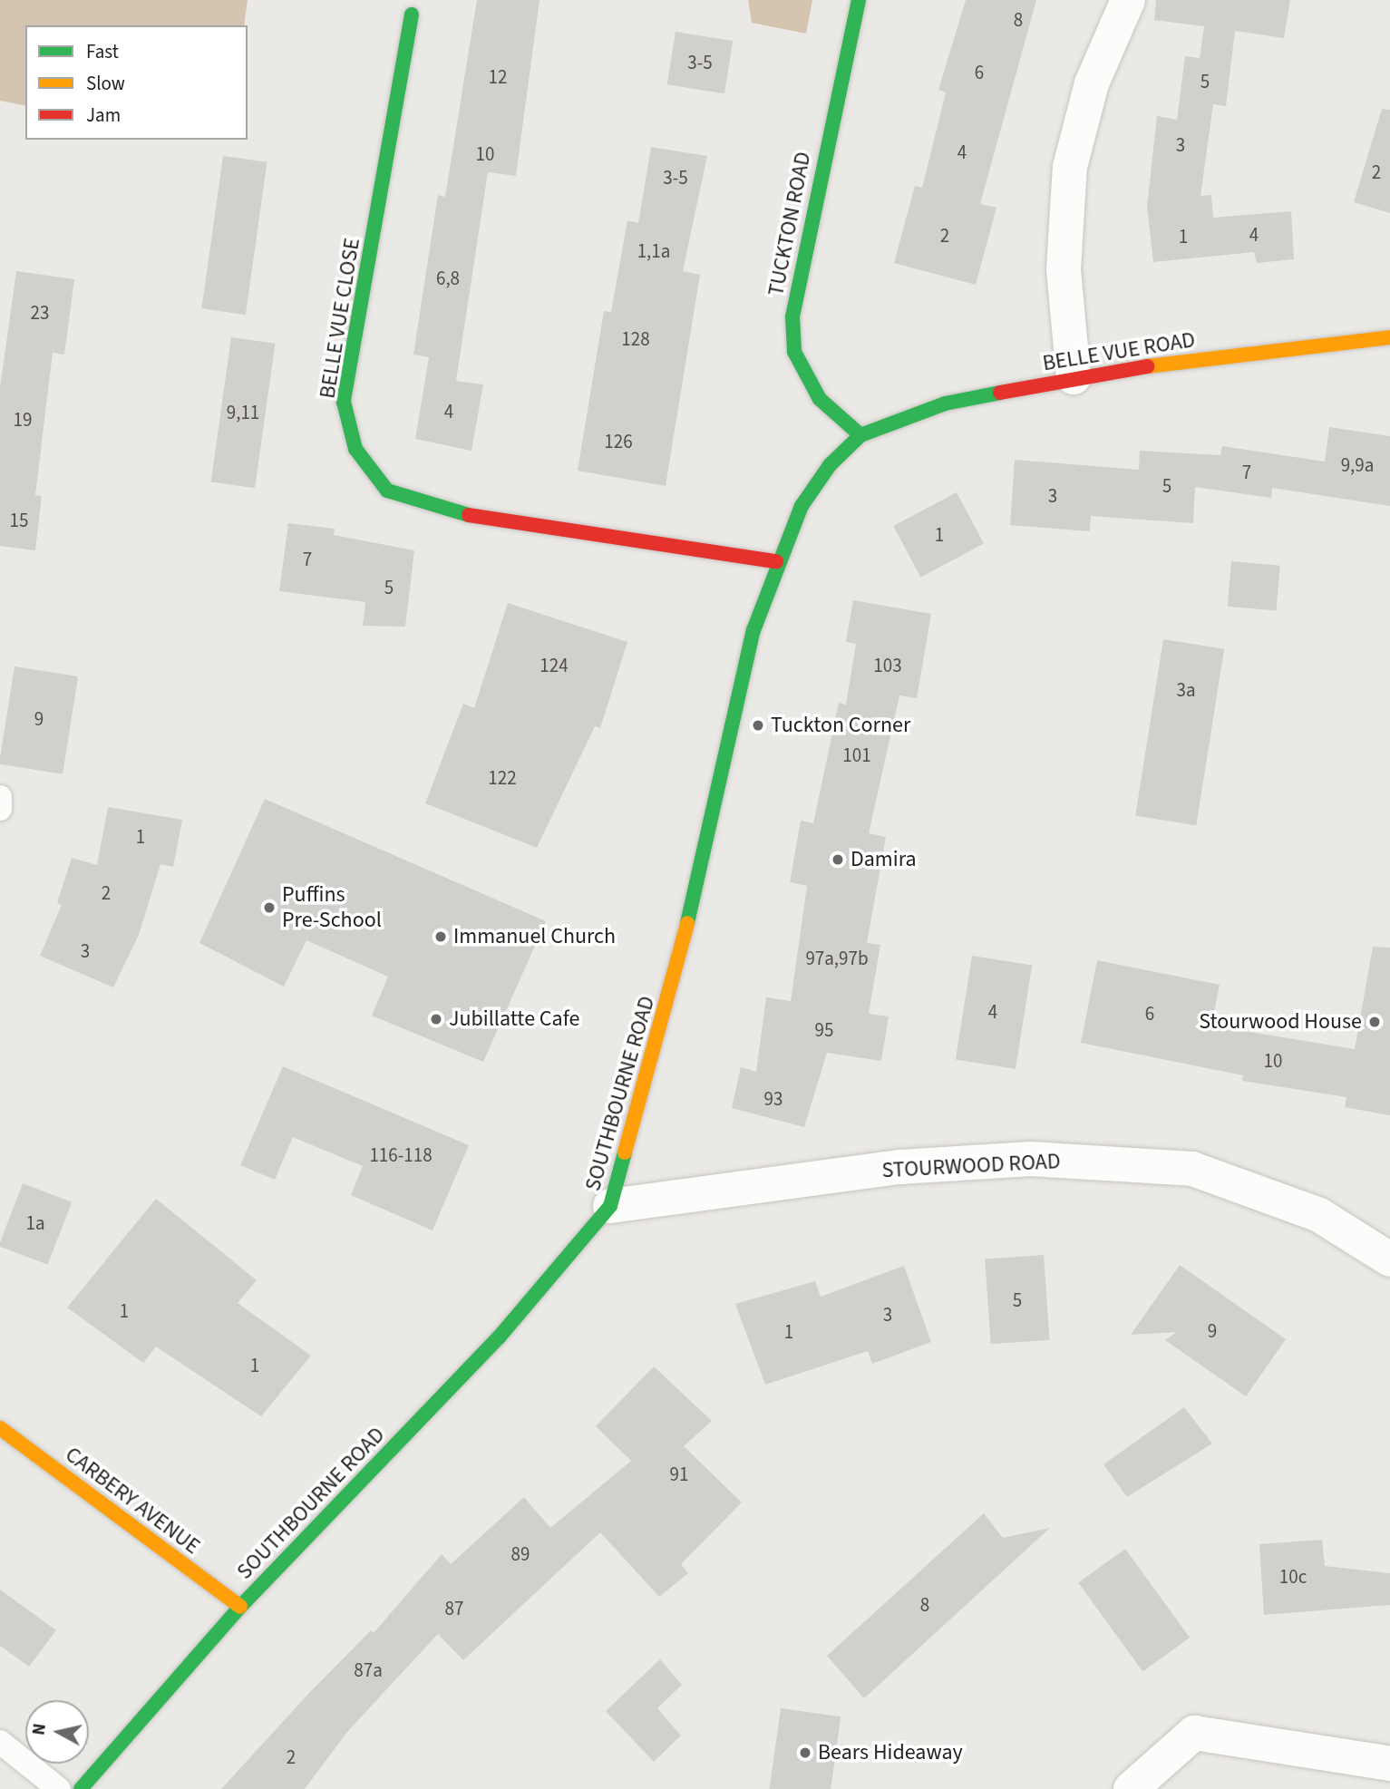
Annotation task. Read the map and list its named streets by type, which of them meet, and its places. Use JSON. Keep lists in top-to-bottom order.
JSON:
{
  "streets": {
    "main road": [
      "TUCKTON ROAD",
      "BELLE VUE CLOSE",
      "BELLE VUE ROAD",
      "SOUTHBOURNE ROAD",
      "CARBERY AVENUE"
    ],
    "street": ["STOURWOOD ROAD"]
  },
  "crossings": [
    ["TUCKTON ROAD", "BELLE VUE ROAD"],
    ["TUCKTON ROAD", "SOUTHBOURNE ROAD"],
    ["BELLE VUE CLOSE", "SOUTHBOURNE ROAD"],
    ["BELLE VUE ROAD", "SOUTHBOURNE ROAD"],
    ["SOUTHBOURNE ROAD", "STOURWOOD ROAD"],
    ["SOUTHBOURNE ROAD", "CARBERY AVENUE"]
  ],
  "places": [
    "Tuckton Corner",
    "Damira",
    "Puffins Pre-School",
    "Immanuel Church",
    "Jubillatte Cafe",
    "Stourwood House",
    "Bears Hideaway"
  ],
  "house_numbers": [
    "8",
    "3-5",
    "6",
    "12",
    "5",
    "3",
    "4",
    "10",
    "2",
    "3-5",
    "4",
    "2",
    "1",
    "1,1a",
    "6,8",
    "23",
    "128",
    "4",
    "9,11",
    "19",
    "126",
    "9,9a",
    "7",
    "5",
    "3",
    "15",
    "1",
    "7",
    "5",
    "124",
    "103",
    "3a",
    "9",
    "101",
    "122",
    "1",
    "2",
    "3",
    "97a,97b",
    "4",
    "6",
    "95",
    "10",
    "93",
    "116-118",
    "1a",
    "5",
    "1",
    "3",
    "9",
    "1",
    "1",
    "91",
    "89",
    "10c",
    "8",
    "87",
    "87a",
    "2"
  ],
  "legend": ["Fast", "Slow", "Jam"],
  "north": "left"
}
